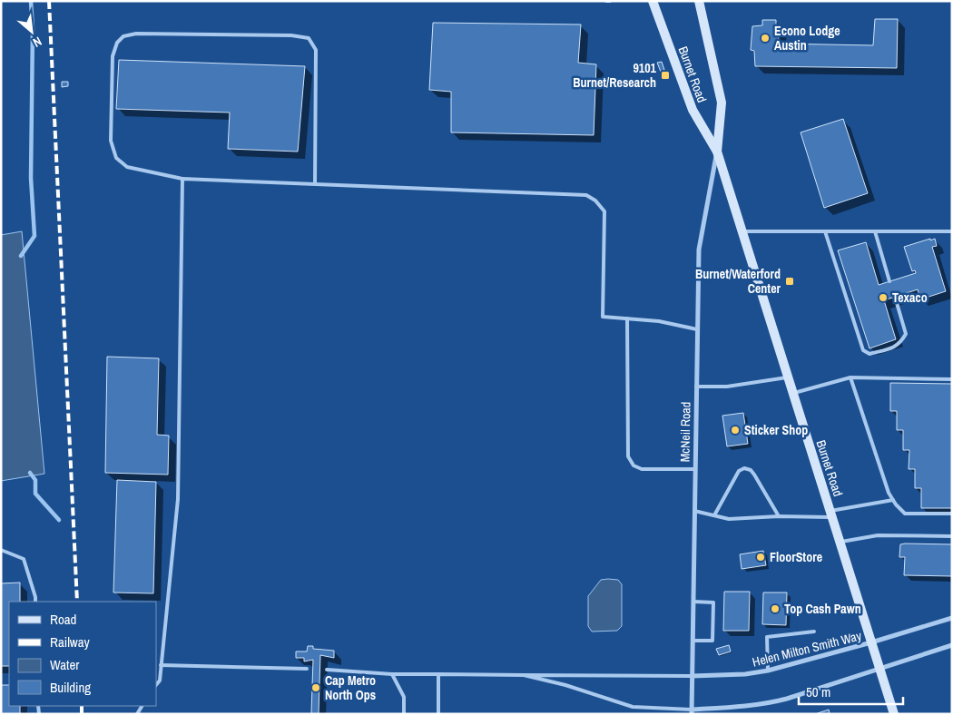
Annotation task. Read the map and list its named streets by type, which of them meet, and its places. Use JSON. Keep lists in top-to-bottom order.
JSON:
{
  "streets": {
    "main road": ["Burnet Road"],
    "street": ["McNeil Road", "Helen Milton Smith Way"]
  },
  "crossings": [
    ["Burnet Road", "McNeil Road"],
    ["Burnet Road", "Helen Milton Smith Way"],
    ["McNeil Road", "Helen Milton Smith Way"]
  ],
  "places": {
    "other": [
      "Econo Lodge Austin",
      "Texaco",
      "Sticker Shop",
      "FloorStore",
      "Top Cash Pawn",
      "Cap Metro North Ops"
    ],
    "transit": ["9101 Burnet/Research", "Burnet/Waterford Center"]
  },
  "legend": [
    "Road",
    "Railway",
    "Water",
    "Building"
  ],
  "scale_bar": "50 m",
  "north": "bottom right"
}
